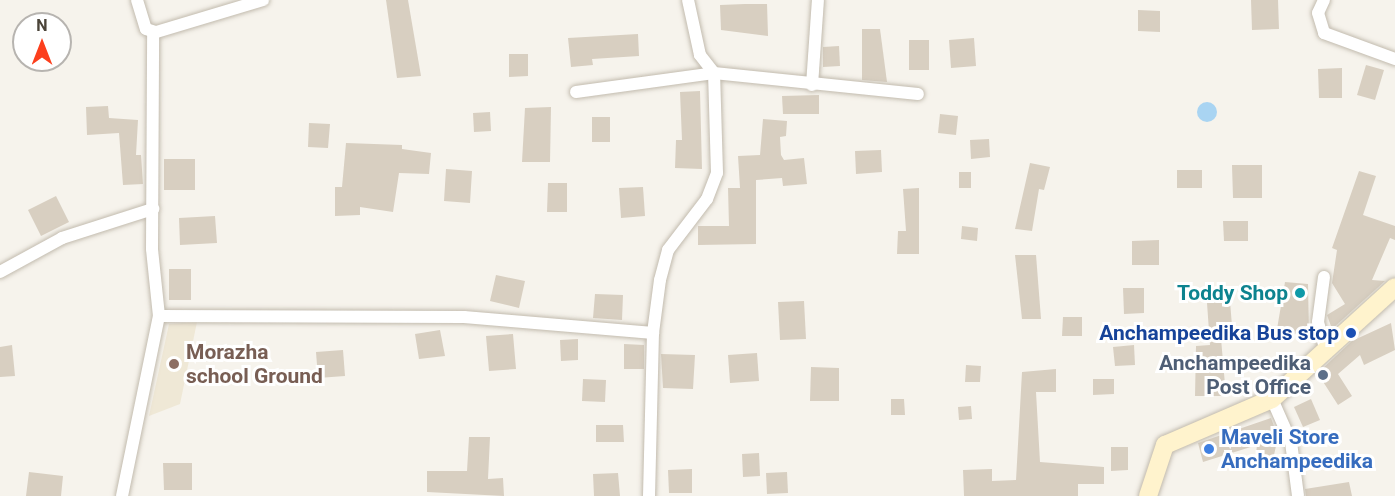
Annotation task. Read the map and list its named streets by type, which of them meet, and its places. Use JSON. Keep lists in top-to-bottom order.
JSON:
{
  "places": [
    "Toddy Shop",
    "Anchampeedika Bus stop",
    "Morazha school Ground",
    "Anchampeedika Post Office",
    "Maveli Store Anchampeedika"
  ],
  "north": "top"
}
